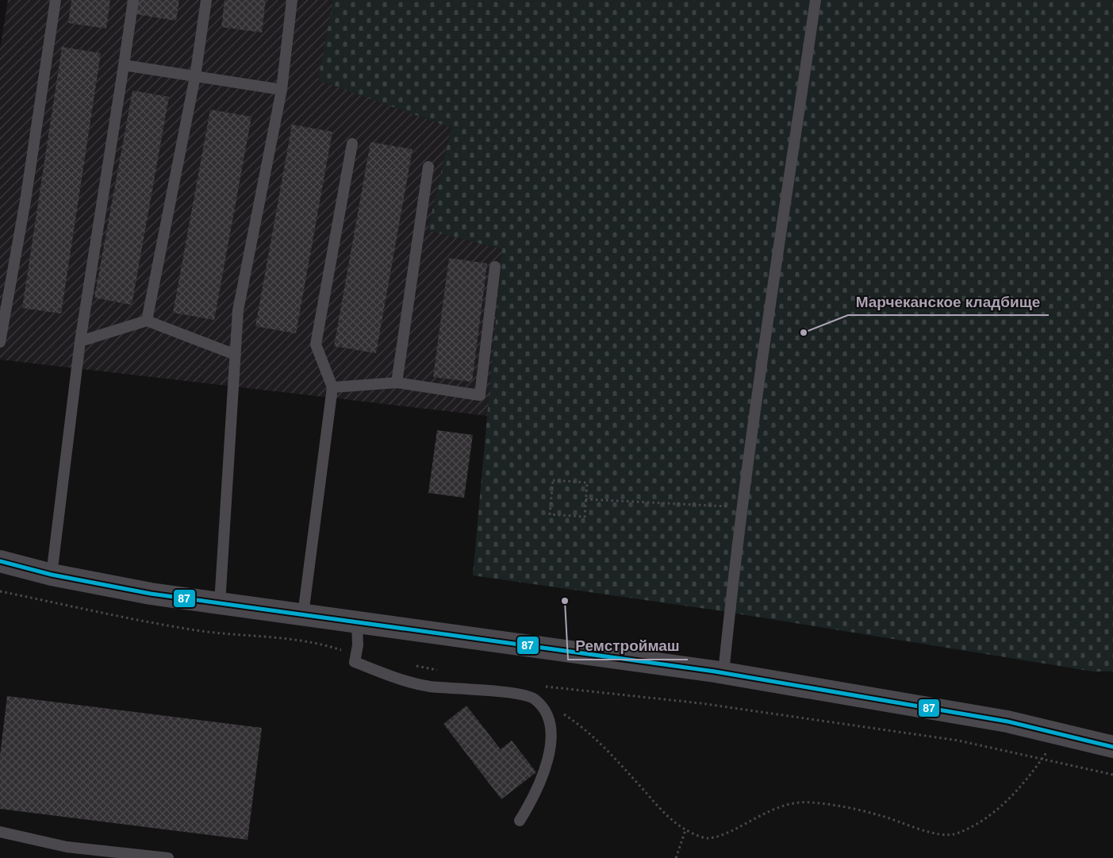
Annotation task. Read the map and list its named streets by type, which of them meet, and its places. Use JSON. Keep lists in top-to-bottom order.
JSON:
{
  "places": ["Марчеканское кладбище", "Ремстроймаш"],
  "lines": ["transit line 87"]
}
